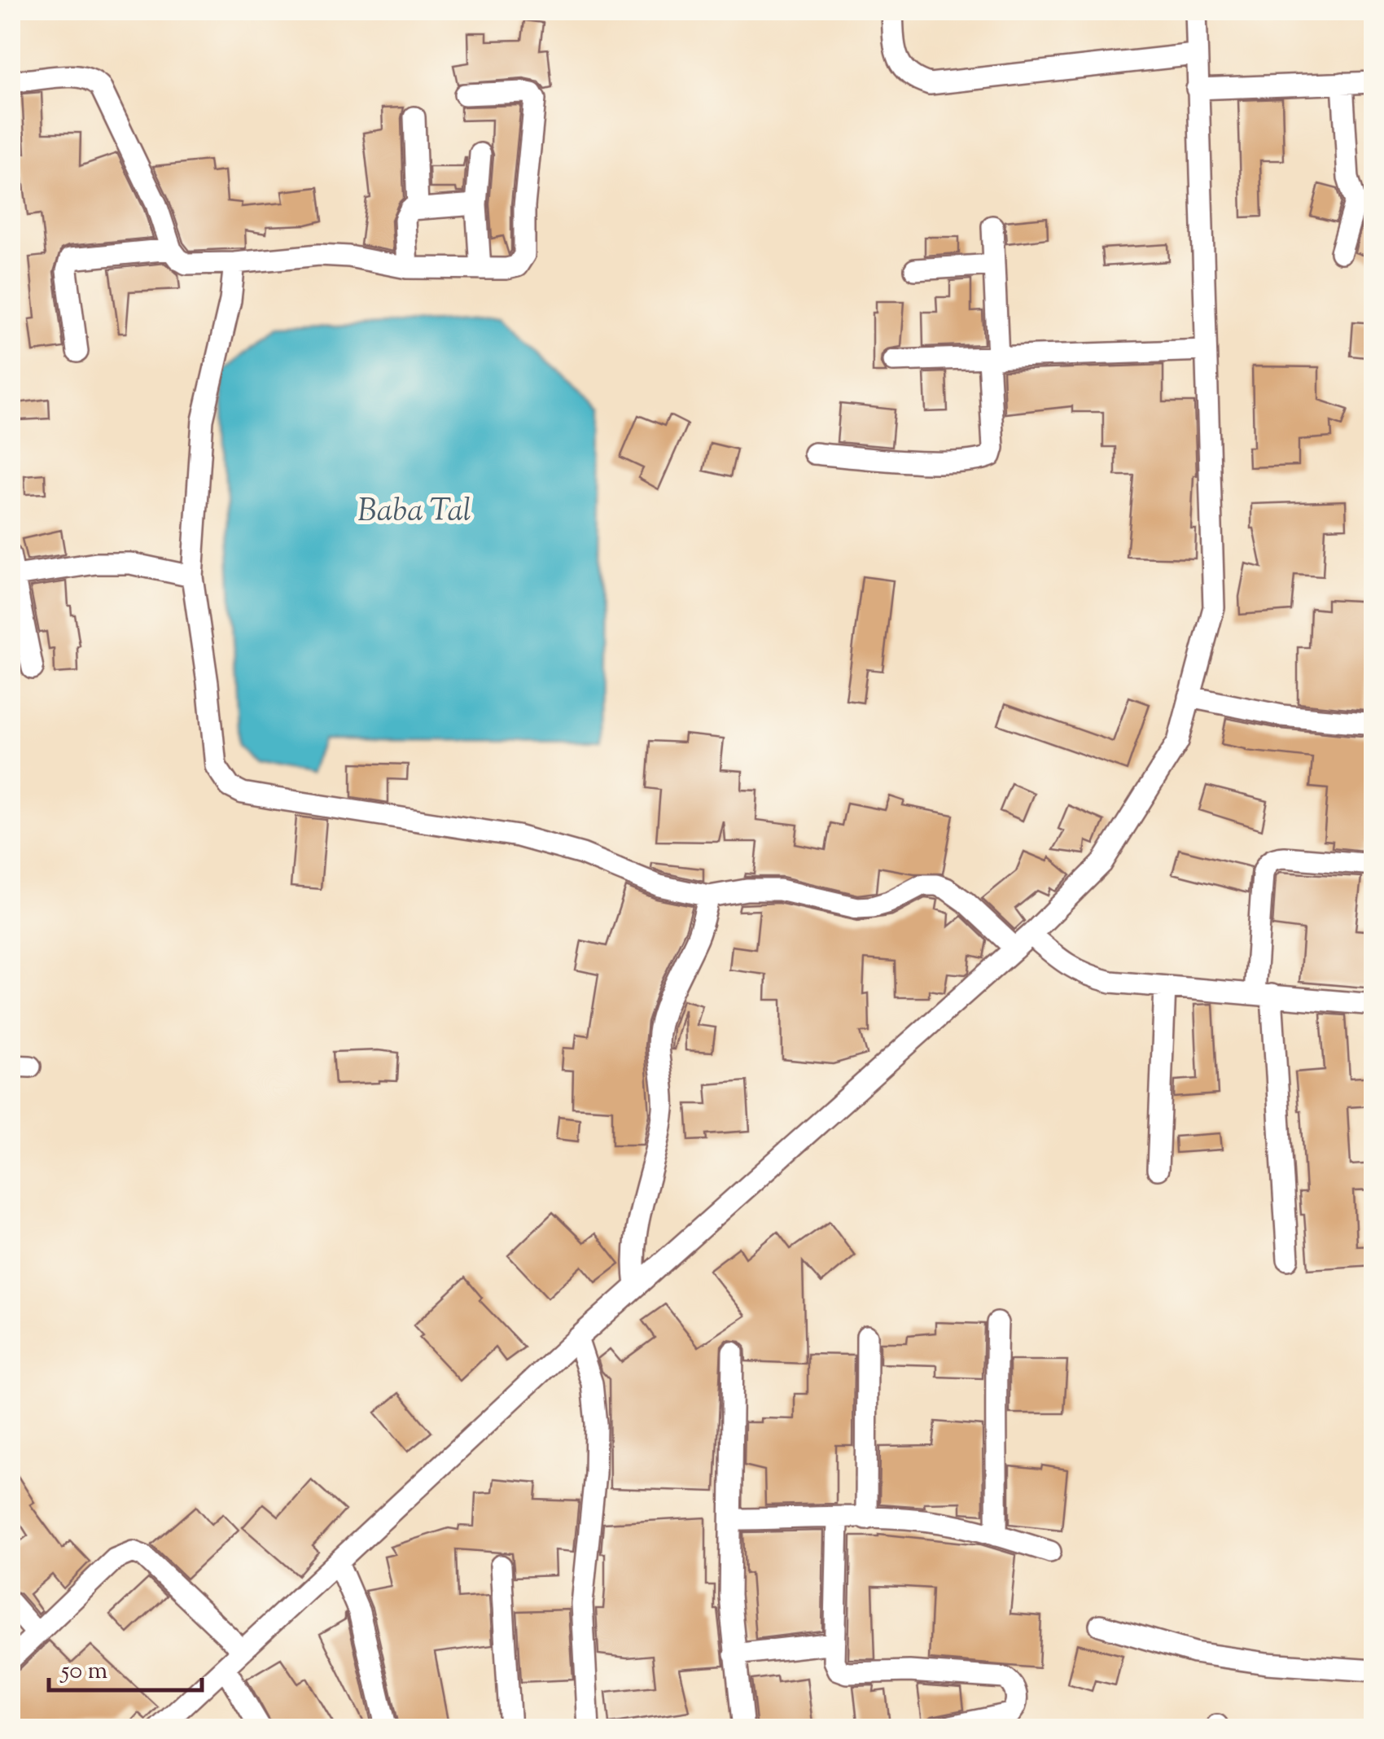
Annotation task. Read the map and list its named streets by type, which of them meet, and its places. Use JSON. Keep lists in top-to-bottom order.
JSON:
{
  "water": ["Baba Tal"],
  "scale_bar": "50 m"
}
